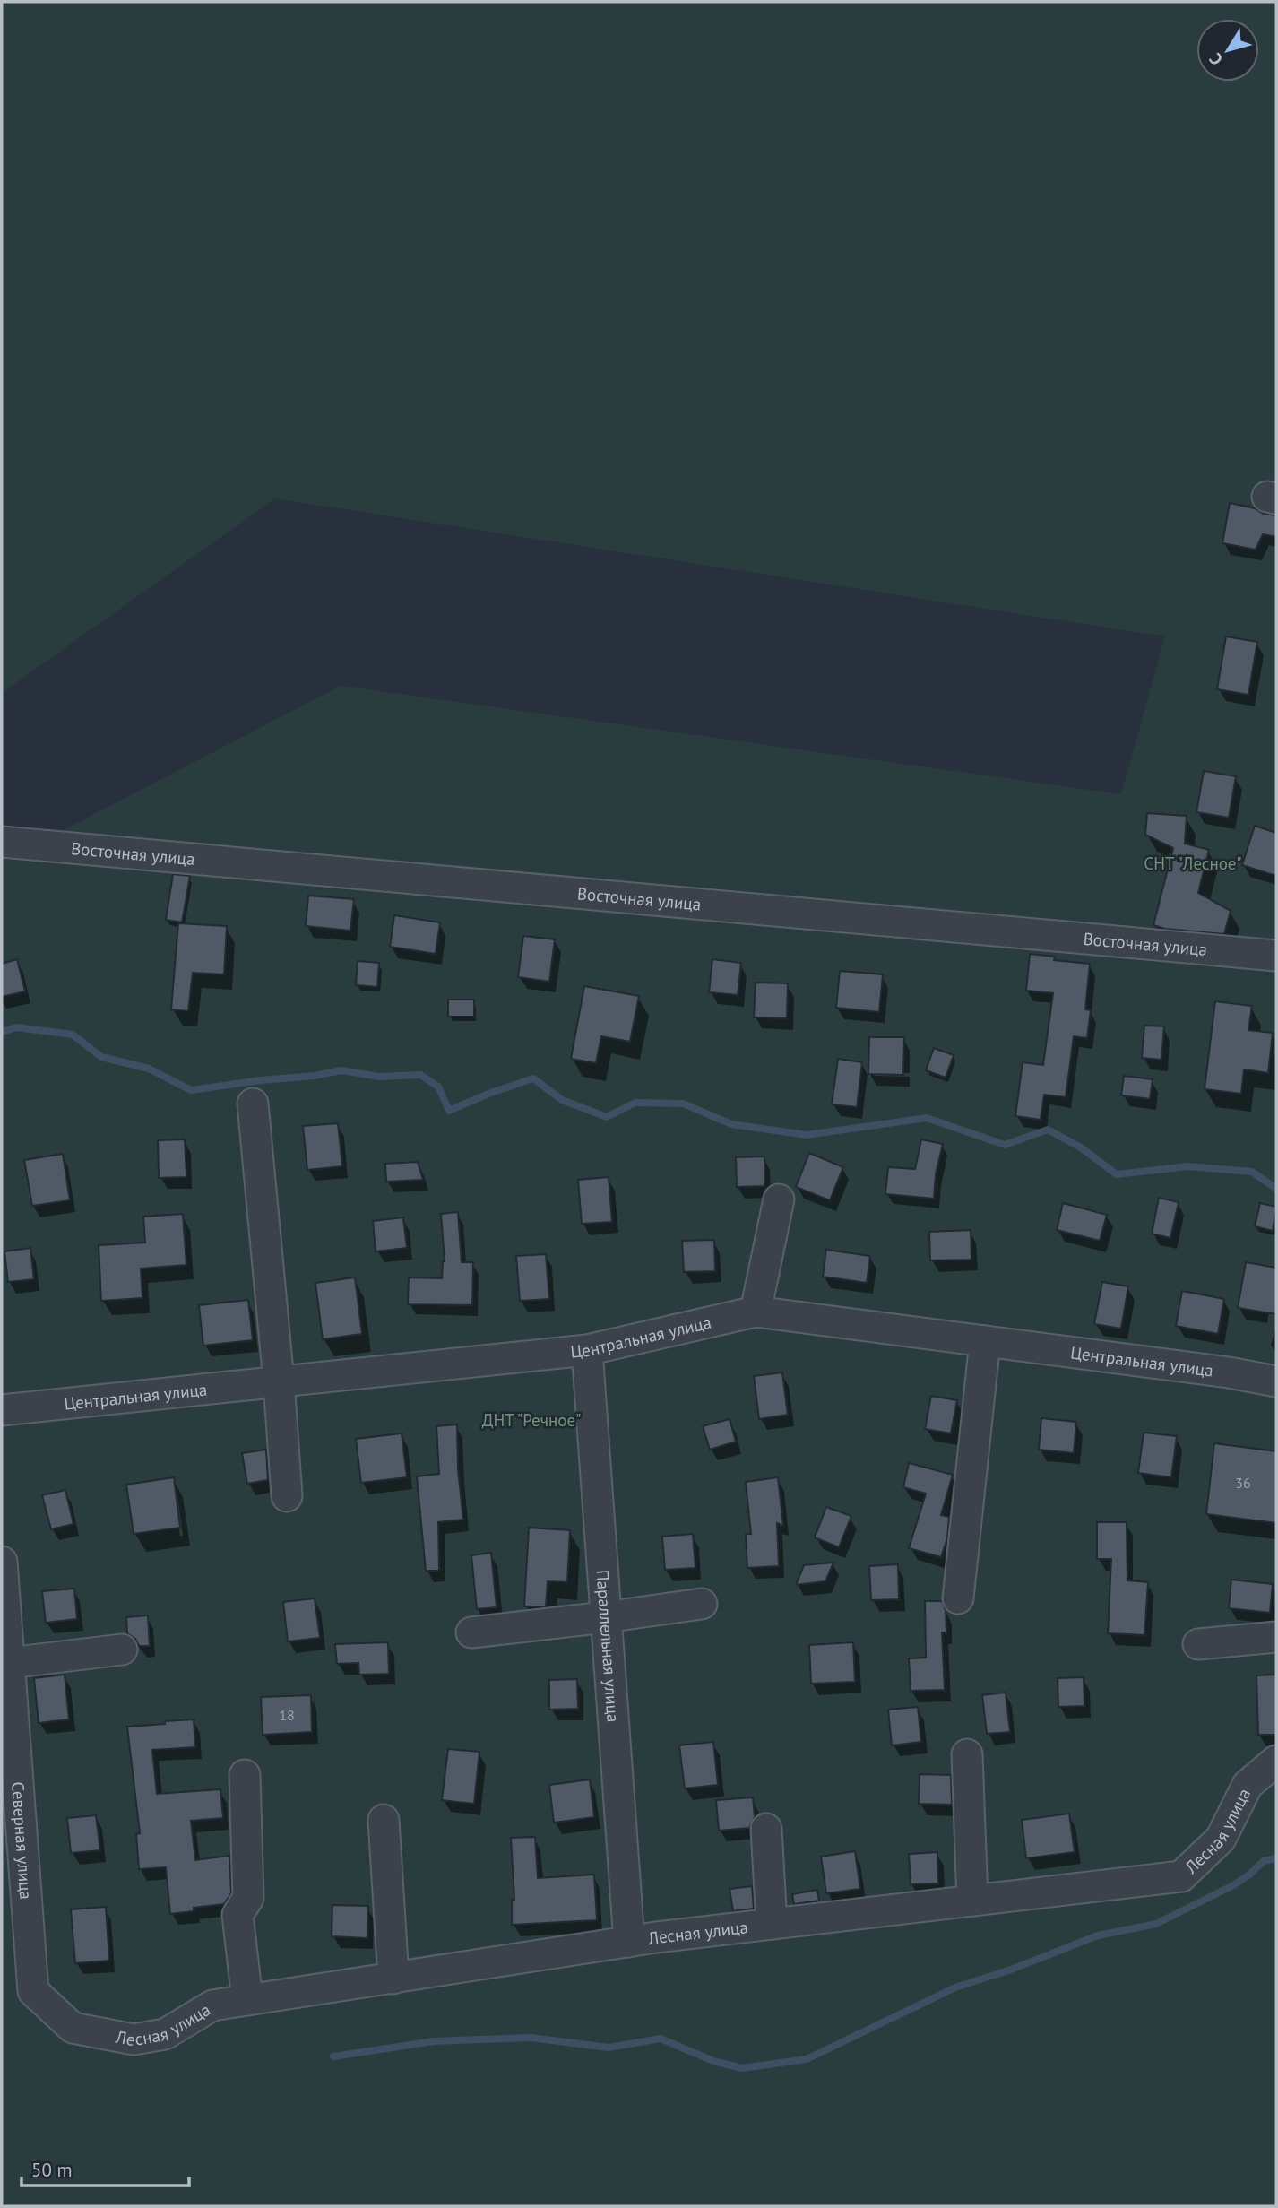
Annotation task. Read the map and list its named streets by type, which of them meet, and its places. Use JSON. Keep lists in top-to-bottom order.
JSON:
{
  "streets": {
    "street": [
      "Восточная улица",
      "Центральная улица",
      "Параллельная улица",
      "Лесная улица",
      "Северная улица"
    ]
  },
  "crossings": [
    ["Центральная улица", "Параллельная улица"],
    ["Параллельная улица", "Лесная улица"],
    ["Лесная улица", "Северная улица"]
  ],
  "parks": ["СНТ \"Лесное\"", "ДНТ \"Речное\""],
  "house_numbers": ["36", "18"],
  "scale_bar": "50 m",
  "north": "bottom left"
}
